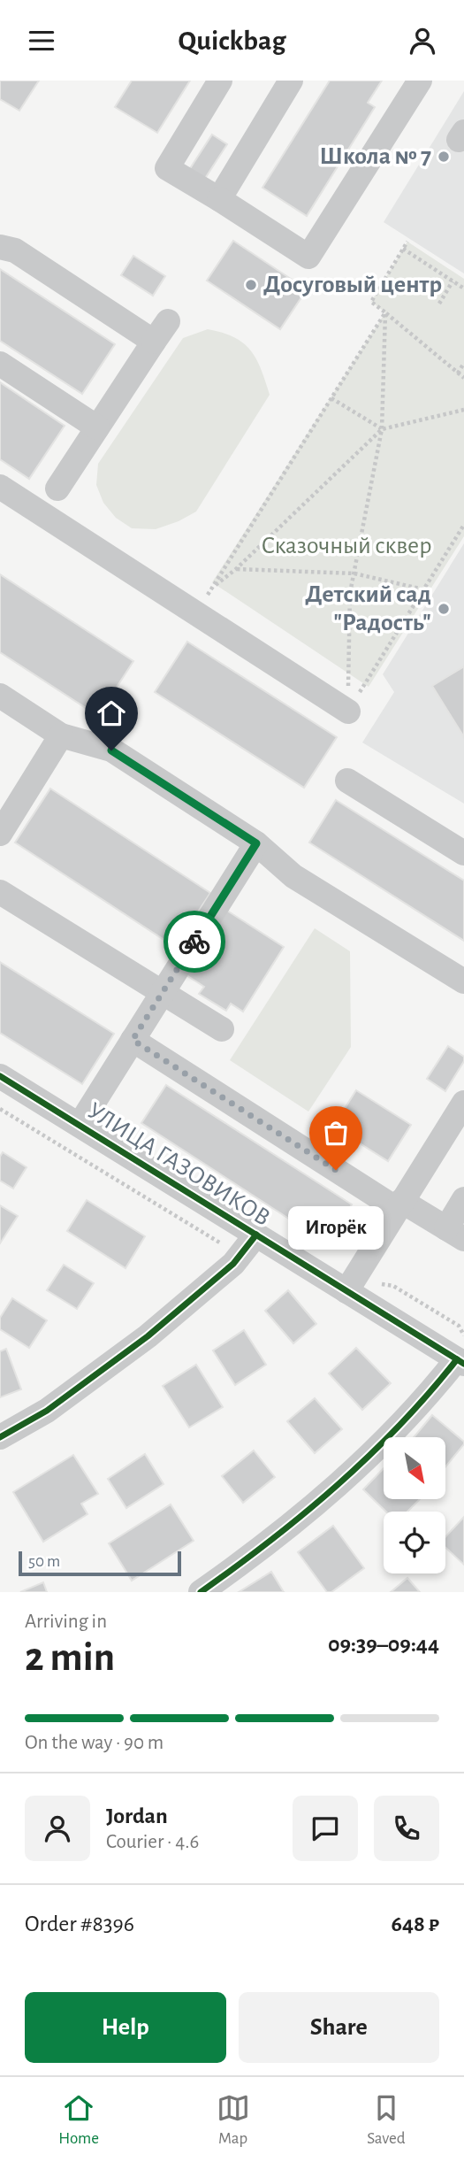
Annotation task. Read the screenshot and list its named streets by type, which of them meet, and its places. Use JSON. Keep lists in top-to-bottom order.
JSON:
{
  "streets": {
    "street": ["УЛИЦА ГАЗОВИКОВ"]
  },
  "parks": ["Сказочный сквер"],
  "places": [
    "Школа № 7",
    "Досуговый центр",
    "Детский сад \"Радость\"",
    "Игорёк"
  ],
  "scale_bar": "50 m",
  "north": "bottom right",
  "page": {
    "header": "Quickbag",
    "bubble": "Игорёк",
    "scale": "50 m",
    "heading": ["2 min", "Arriving in", "09:39–09:44"],
    "panel": [
      "Jordan",
      "Courier · 4.6",
      "Order #8396",
      "648 ₽"
    ],
    "bar": "On the way · 90 m",
    "buttons": ["Help", "Share"],
    "tabs": ["Home", "Map", "Saved"]
  }
}
